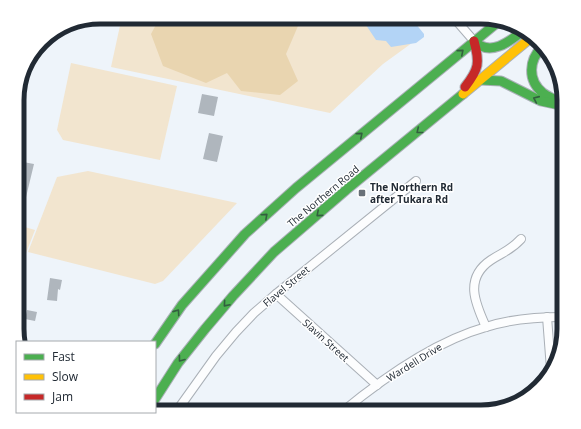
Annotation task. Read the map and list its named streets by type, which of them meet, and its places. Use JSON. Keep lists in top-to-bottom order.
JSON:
{
  "streets": {
    "highway": ["The Northern Road"],
    "street": ["Flavel Street", "Slavin Street", "Wardell Drive"]
  },
  "crossings": [
    ["Flavel Street", "Slavin Street"],
    ["Slavin Street", "Wardell Drive"]
  ],
  "places": {
    "transit": ["The Northern Rd after Tukara Rd"]
  },
  "legend": ["Fast", "Slow", "Jam"]
}
